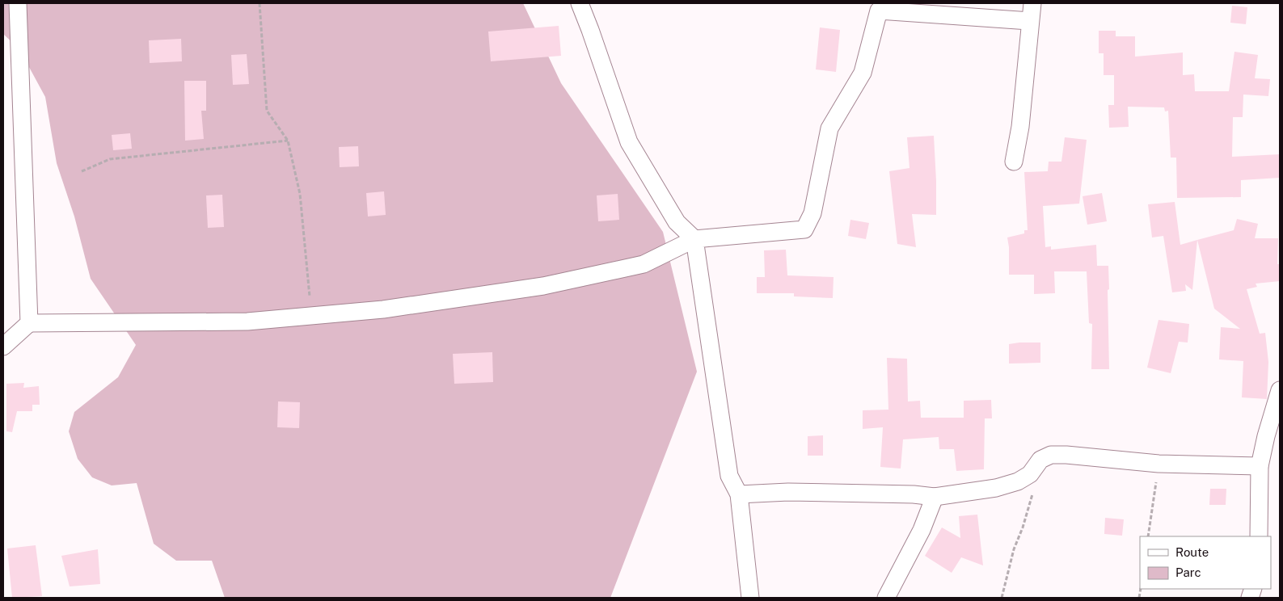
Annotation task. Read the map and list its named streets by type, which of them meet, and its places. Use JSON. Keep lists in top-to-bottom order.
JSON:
{
  "legend": ["Route", "Parc"]
}
